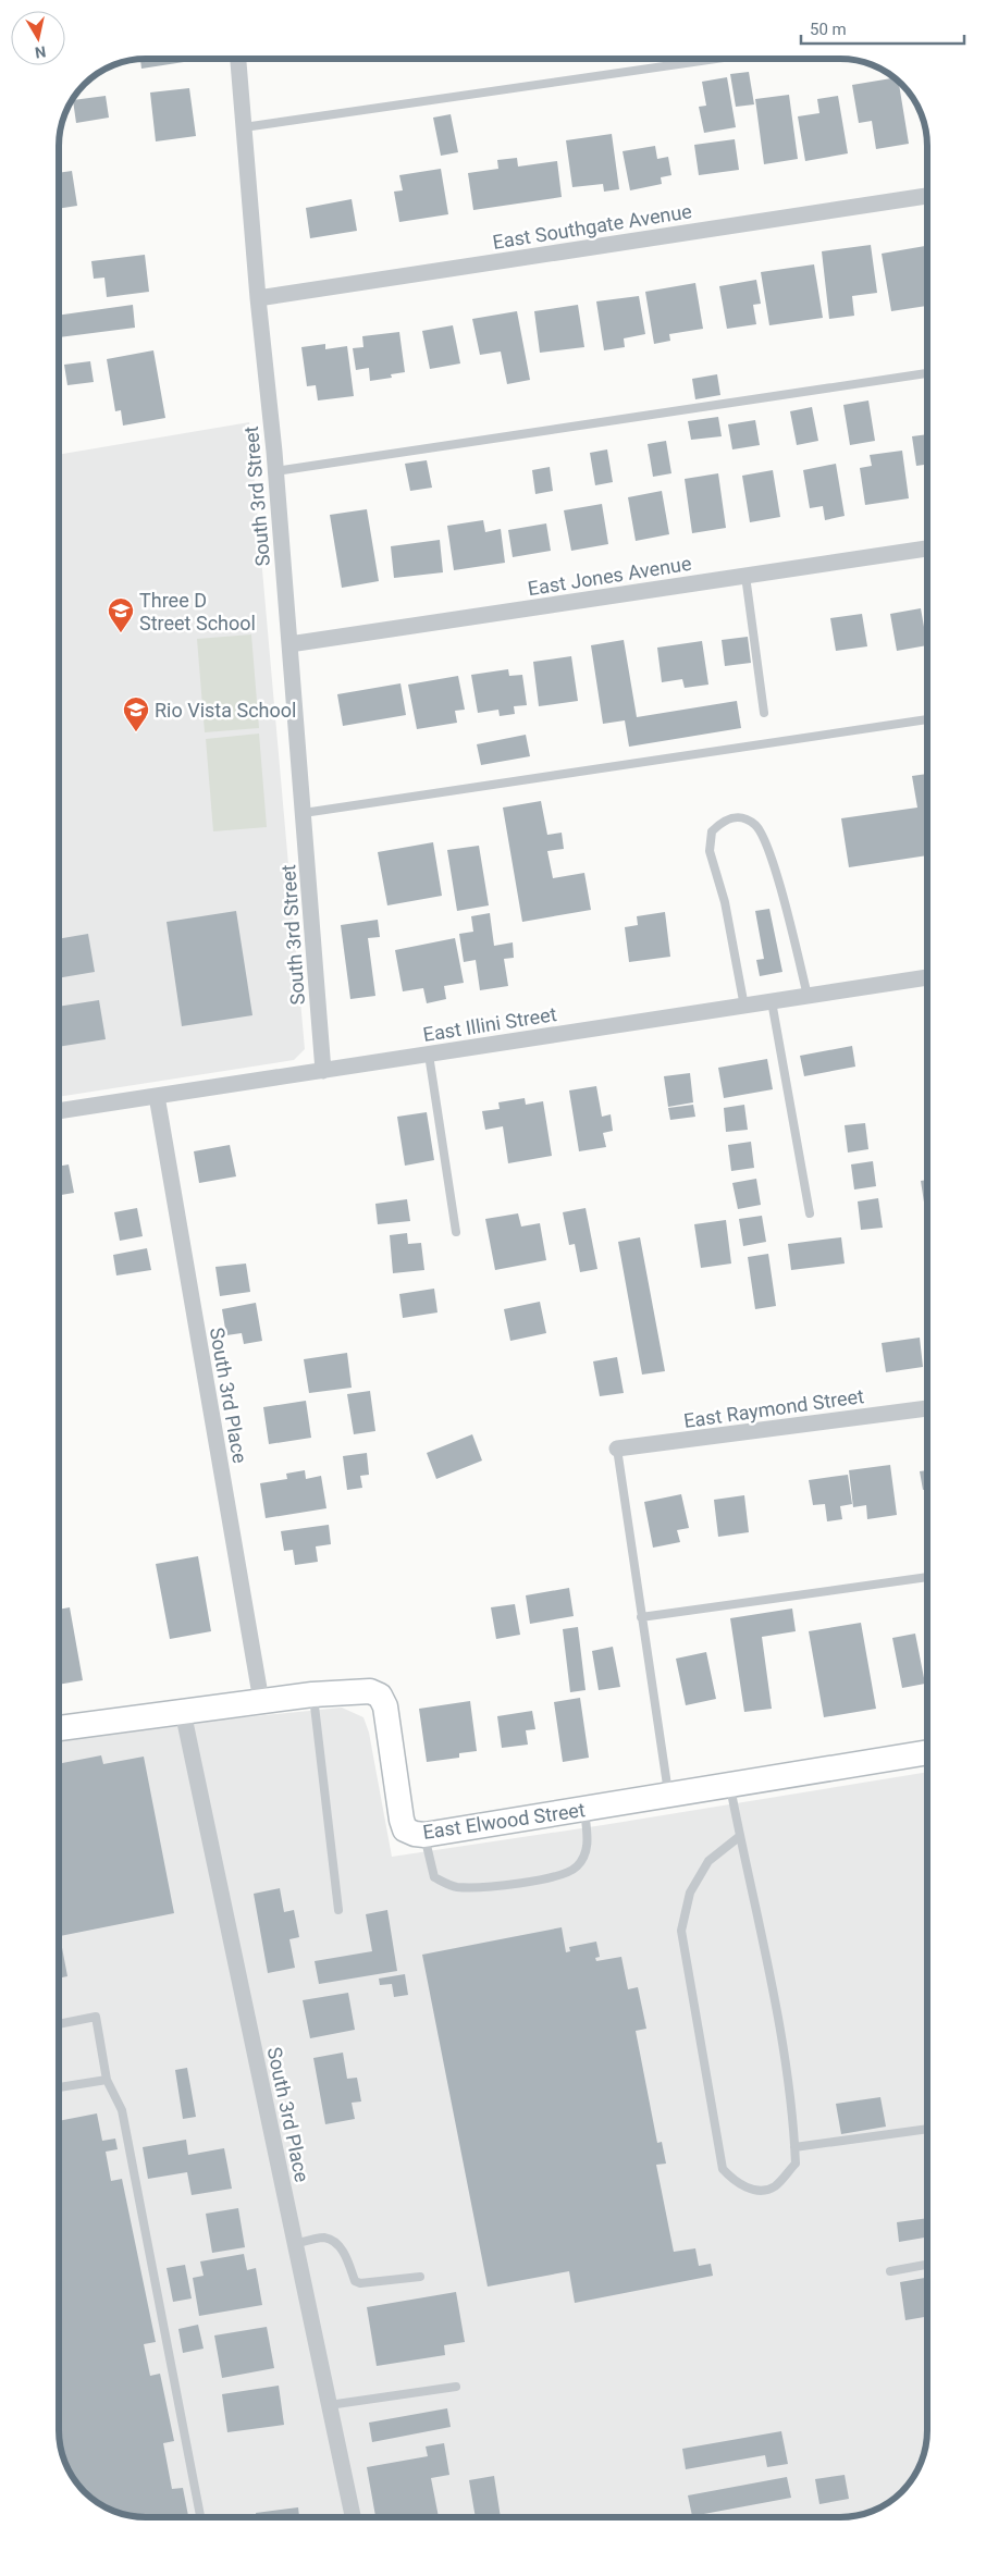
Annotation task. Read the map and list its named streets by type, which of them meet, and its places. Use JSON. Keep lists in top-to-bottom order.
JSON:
{
  "streets": {
    "street": [
      "East Southgate Avenue",
      "South 3rd Street",
      "East Jones Avenue",
      "East Illini Street",
      "South 3rd Place",
      "East Raymond Street",
      "East Elwood Street"
    ]
  },
  "crossings": [
    ["East Southgate Avenue", "South 3rd Street"],
    ["South 3rd Street", "East Jones Avenue"],
    ["South 3rd Street", "East Illini Street"],
    ["East Illini Street", "South 3rd Place"],
    ["South 3rd Place", "East Elwood Street"]
  ],
  "places": {
    "school or university": ["Three D Street School", "Rio Vista School"]
  },
  "scale_bar": "50 m",
  "north": "bottom"
}
